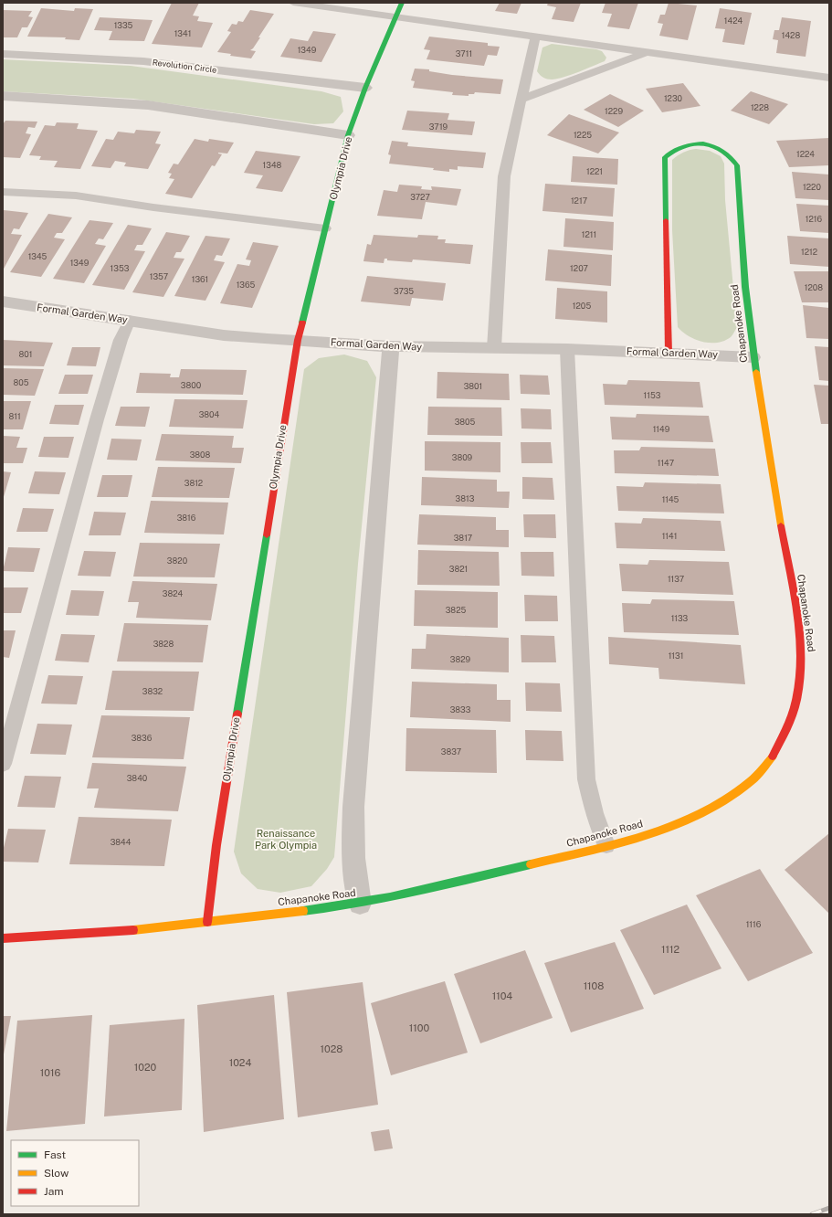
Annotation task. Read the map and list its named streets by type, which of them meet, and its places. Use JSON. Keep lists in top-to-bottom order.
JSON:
{
  "streets": {
    "street": [
      "Revolution Circle",
      "Olympia Drive",
      "Formal Garden Way",
      "Chapanoke Road"
    ]
  },
  "crossings": [
    ["Revolution Circle", "Olympia Drive"],
    ["Olympia Drive", "Formal Garden Way"],
    ["Olympia Drive", "Chapanoke Road"],
    ["Formal Garden Way", "Chapanoke Road"]
  ],
  "parks": ["Renaissance Park Olympia"],
  "house_numbers": [
    "1424",
    "1335",
    "1341",
    "1428",
    "1349",
    "3711",
    "1230",
    "1228",
    "1229",
    "3719",
    "1225",
    "1224",
    "1348",
    "1221",
    "1220",
    "3727",
    "1217",
    "1216",
    "1211",
    "1212",
    "1345",
    "1349",
    "1353",
    "1207",
    "1357",
    "1361",
    "1365",
    "1208",
    "3735",
    "1205",
    "801",
    "805",
    "3800",
    "3801",
    "1153",
    "3804",
    "811",
    "3805",
    "1149",
    "3808",
    "3809",
    "1147",
    "3812",
    "3813",
    "1145",
    "3816",
    "1141",
    "3817",
    "3820",
    "3821",
    "1137",
    "3824",
    "3825",
    "1133",
    "3828",
    "1131",
    "3829",
    "3832",
    "3833",
    "3836",
    "3837",
    "3840",
    "3844",
    "1116",
    "1112",
    "1108",
    "1104",
    "1100",
    "1028",
    "1024",
    "1020",
    "1016"
  ],
  "legend": ["Fast", "Slow", "Jam"]
}
